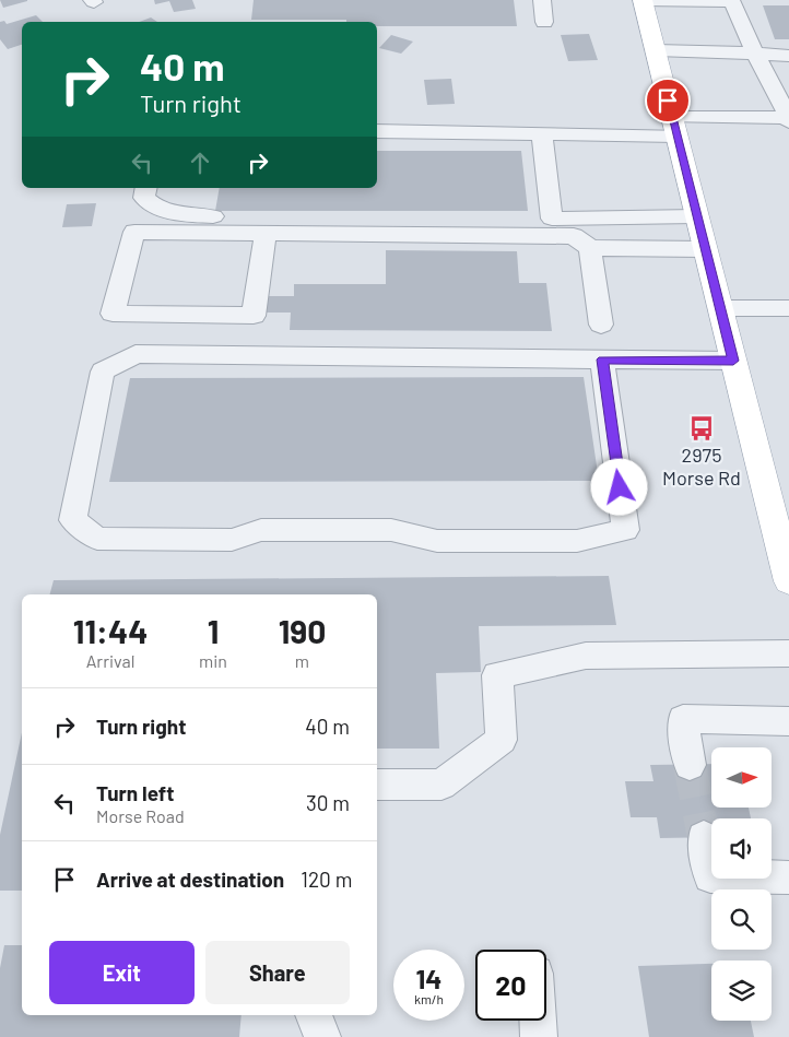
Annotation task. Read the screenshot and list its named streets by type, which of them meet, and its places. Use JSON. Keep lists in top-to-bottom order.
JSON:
{
  "places": {
    "bus stop": ["2975 Morse Rd"]
  },
  "north": "right",
  "page": {
    "turn": ["40 m", "Turn right"],
    "eta": [
      "11:44",
      "Arrival",
      "1",
      "min",
      "190",
      "m"
    ],
    "list": [
      {
        "name": "Turn right",
        "value": "40 m"
      },
      {
        "name": "Turn left",
        "note": "Morse Road",
        "value": "30 m"
      },
      {
        "name": "Arrive at destination",
        "value": "120 m"
      }
    ],
    "buttons": ["Exit", "Share"],
    "speed": "14 km/h",
    "limit": "20"
  }
}
